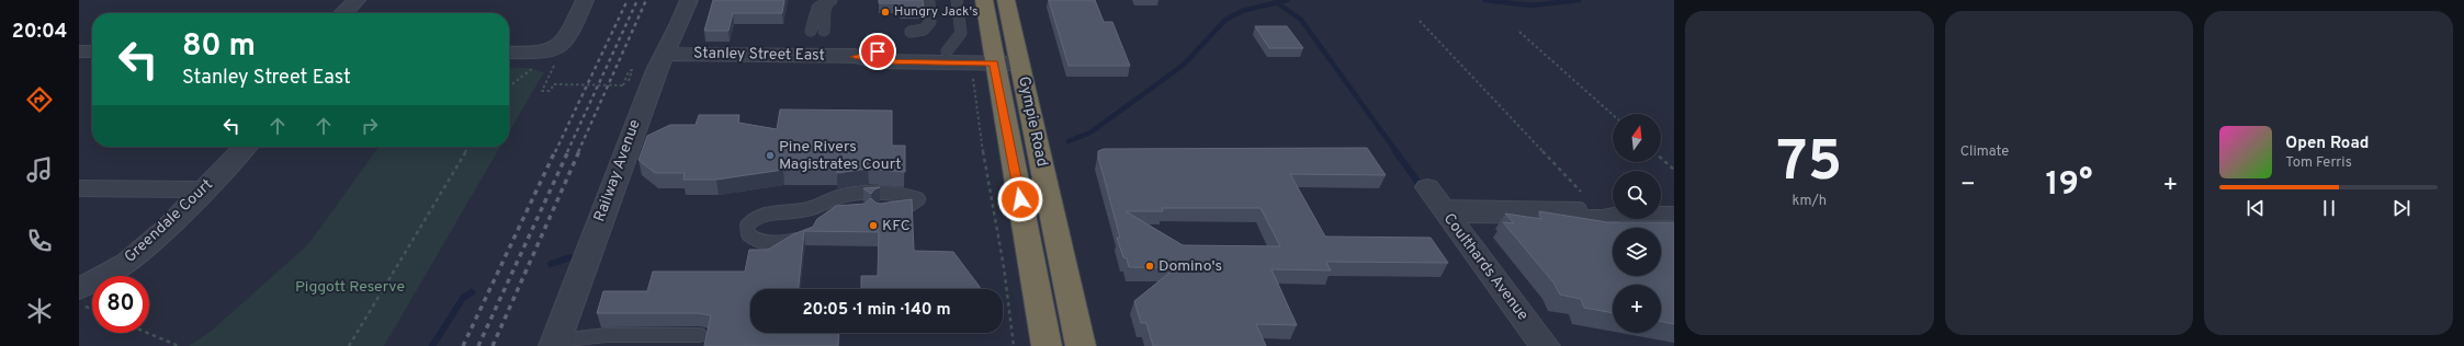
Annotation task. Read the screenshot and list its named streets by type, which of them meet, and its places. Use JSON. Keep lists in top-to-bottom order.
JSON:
{
  "streets": {
    "highway": ["Gympie Road"],
    "street": [
      "Stanley Street East",
      "Railway Avenue",
      "Greendale Court",
      "Coulthards Avenue"
    ]
  },
  "crossings": [
    ["Stanley Street East", "Gympie Road"],
    ["Stanley Street East", "Railway Avenue"]
  ],
  "parks": ["Piggott Reserve"],
  "places": [
    "Hungry Jack's",
    "Pine Rivers Magistrates Court",
    "KFC",
    "Domino's"
  ],
  "north": "top",
  "page": {
    "tabs": "20:04",
    "tile": [
      ["75", "km/h"],
      "Climate"
    ],
    "turn": ["80 m", "Stanley Street East"],
    "map_buttons": "+",
    "song": ["Open Road", "Tom Ferris"],
    "heat": ["−", "19°", "+"],
    "limit": "80",
    "trip": "20:05 · 1 min · 140 m"
  }
}
